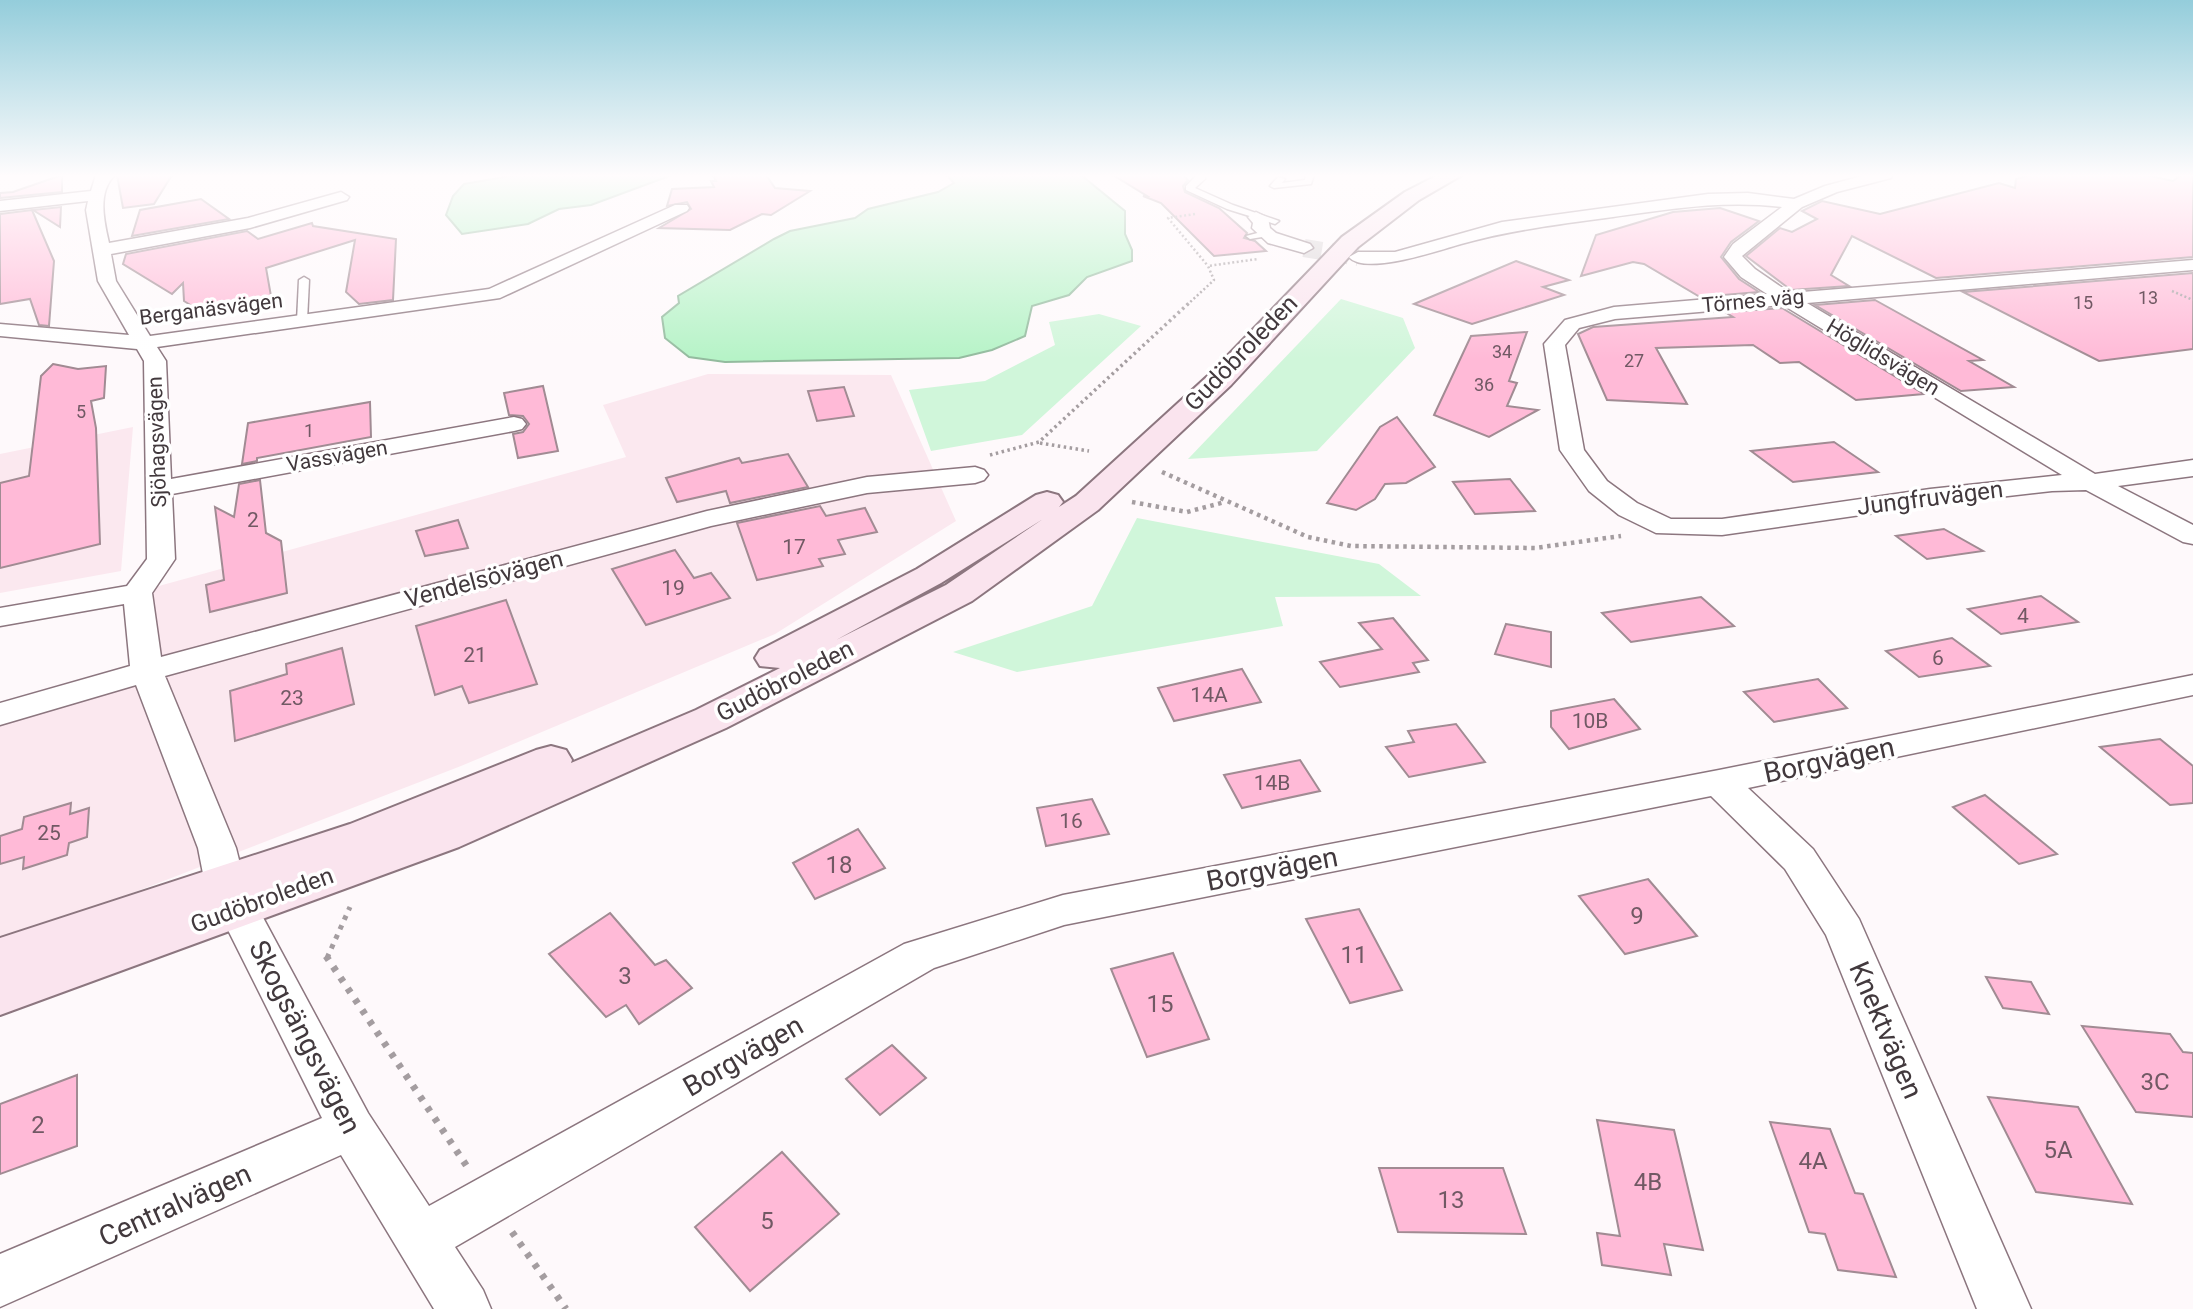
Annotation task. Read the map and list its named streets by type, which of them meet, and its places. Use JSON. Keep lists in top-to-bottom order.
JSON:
{
  "streets": {
    "main road": ["Gudöbroleden"],
    "street": [
      "Törnes väg",
      "Berganäsvägen",
      "Höglidsvägen",
      "Sjöhagsvägen",
      "Vassvägen",
      "Jungfruvägen",
      "Vendelsövägen",
      "Borgvägen",
      "Knektvägen",
      "Skogsängsvägen",
      "Centralvägen"
    ]
  },
  "crossings": [
    ["Törnes väg", "Höglidsvägen"],
    ["Törnes väg", "Jungfruvägen"],
    ["Berganäsvägen", "Sjöhagsvägen"],
    ["Gudöbroleden", "Skogsängsvägen"],
    ["Höglidsvägen", "Jungfruvägen"],
    ["Sjöhagsvägen", "Vassvägen"],
    ["Sjöhagsvägen", "Skogsängsvägen"],
    ["Vendelsövägen", "Skogsängsvägen"],
    ["Borgvägen", "Knektvägen"],
    ["Borgvägen", "Skogsängsvägen"],
    ["Skogsängsvägen", "Centralvägen"]
  ],
  "house_numbers": [
    "13",
    "15",
    "34",
    "27",
    "36",
    "5",
    "1",
    "2",
    "17",
    "19",
    "4",
    "21",
    "6",
    "14A",
    "23",
    "10B",
    "14B",
    "16",
    "25",
    "18",
    "9",
    "11",
    "3",
    "15",
    "3C",
    "2",
    "5A",
    "4A",
    "4B",
    "13",
    "5"
  ]
}
